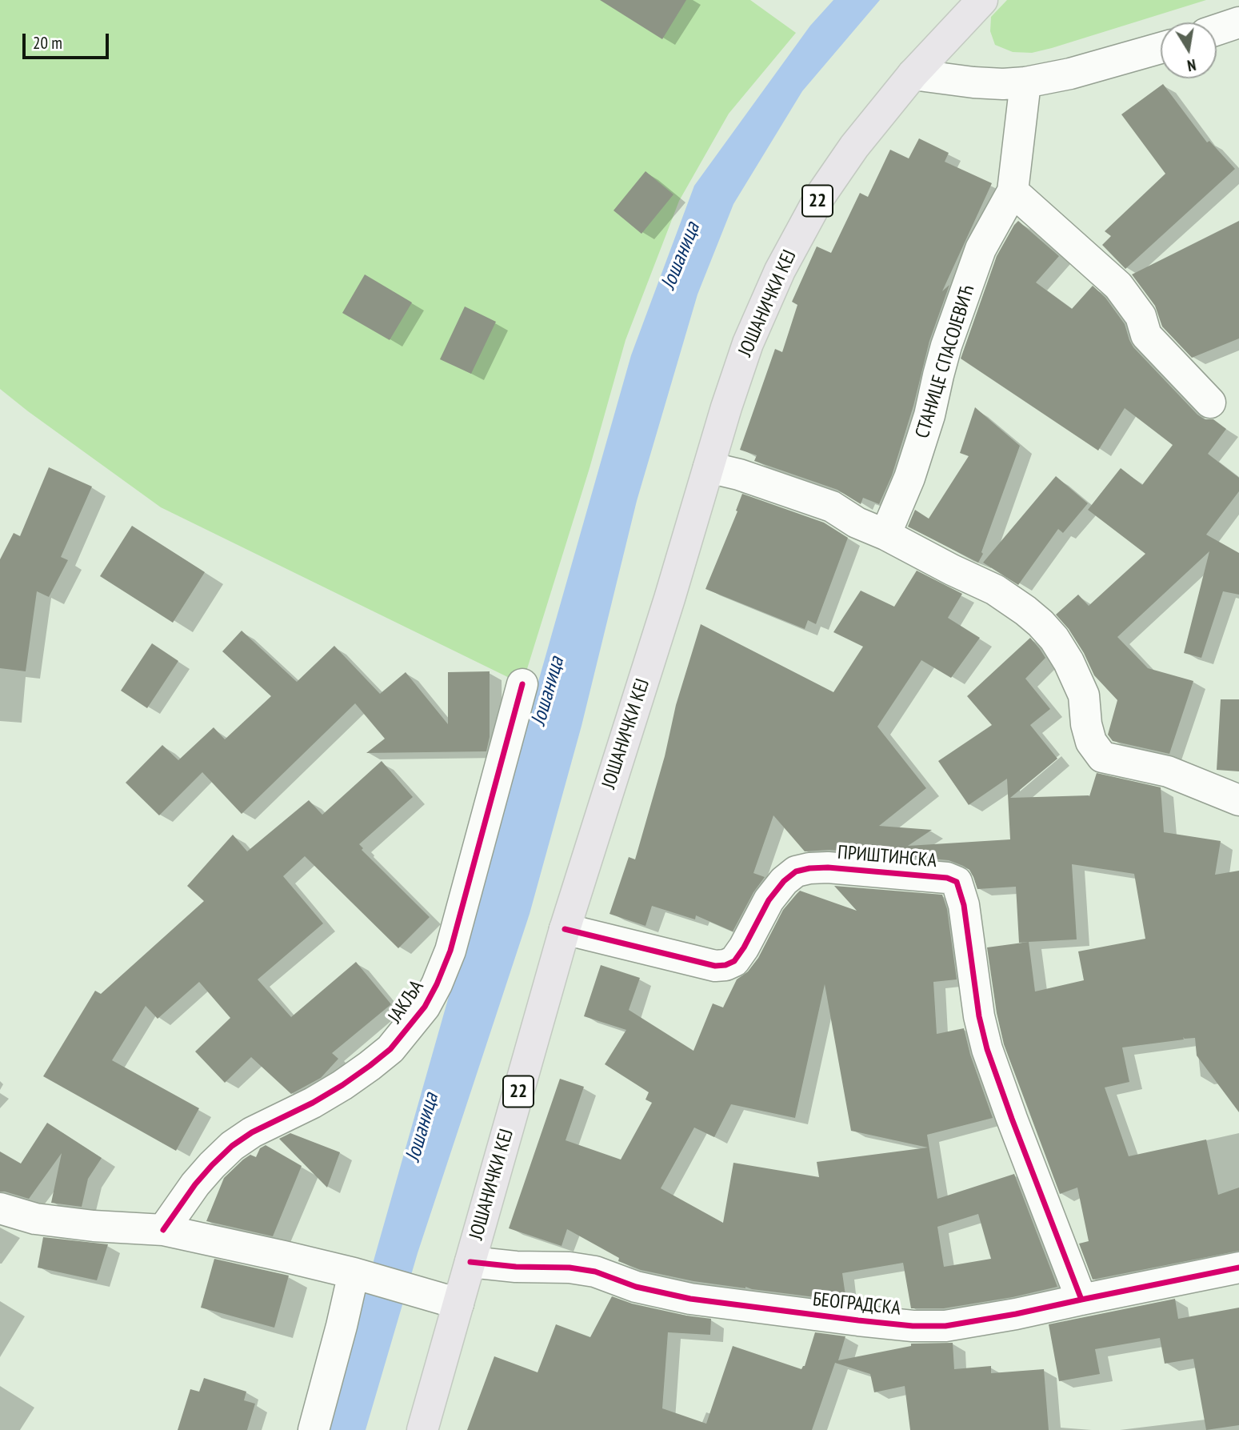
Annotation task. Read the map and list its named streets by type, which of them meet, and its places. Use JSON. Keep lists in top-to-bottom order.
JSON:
{
  "streets": {
    "main road": ["22", "ЈОШАНИЧКИ КЕЈ"],
    "street": [
      "СТАНИЦЕ СПАСОЈЕВИЋ",
      "ПРИШТИНСКА",
      "ЈАКЉА",
      "БЕОГРАДСКА"
    ]
  },
  "crossings": [
    ["ЈОШАНИЧКИ КЕЈ", "ПРИШТИНСКА"],
    ["ЈОШАНИЧКИ КЕЈ", "БЕОГРАДСКА"],
    ["ПРИШТИНСКА", "БЕОГРАДСКА"]
  ],
  "water": ["Јошаница"],
  "scale_bar": "20 m",
  "north": "bottom"
}
